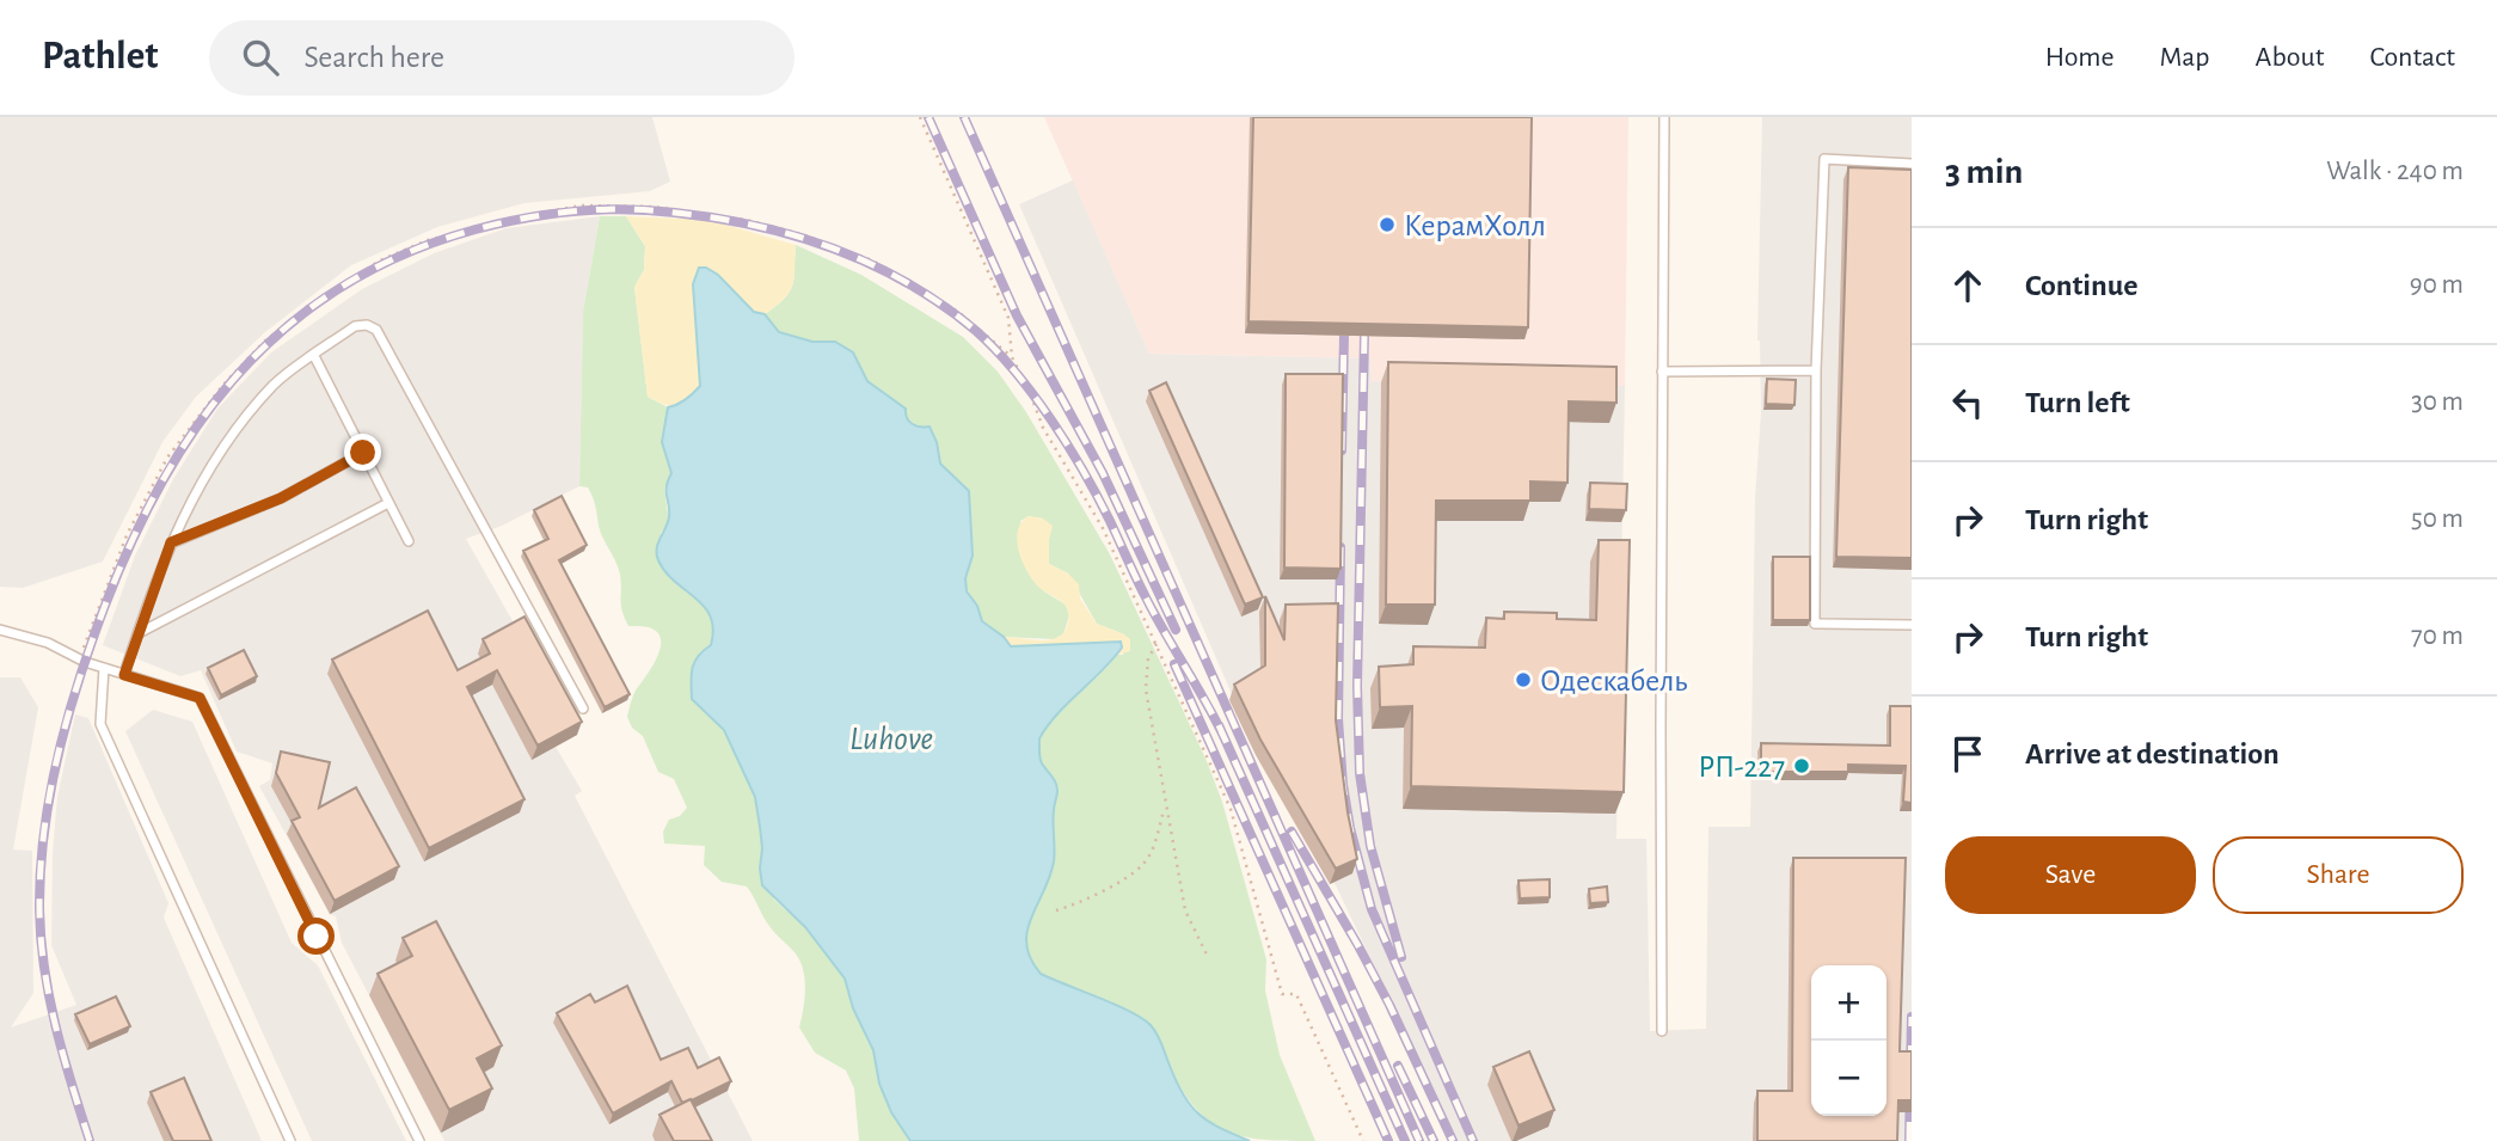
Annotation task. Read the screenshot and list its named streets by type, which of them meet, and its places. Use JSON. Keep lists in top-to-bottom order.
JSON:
{
  "water": ["Luhove"],
  "places": ["КерамХолл", "Одескабель", "РП-227"],
  "page": {
    "header": "Pathlet",
    "search": "Search here",
    "nav": [
      "Home",
      "Map",
      "About",
      "Contact"
    ],
    "heading": ["3 min", "Walk · 240 m"],
    "list": [
      ["Continue", "90 m"],
      ["Turn left", "30 m"],
      ["Turn right", "50 m"],
      ["Turn right", "70 m"],
      "Arrive at destination"
    ],
    "buttons": ["Save", "Share"],
    "map_buttons": ["+", "−"]
  }
}
